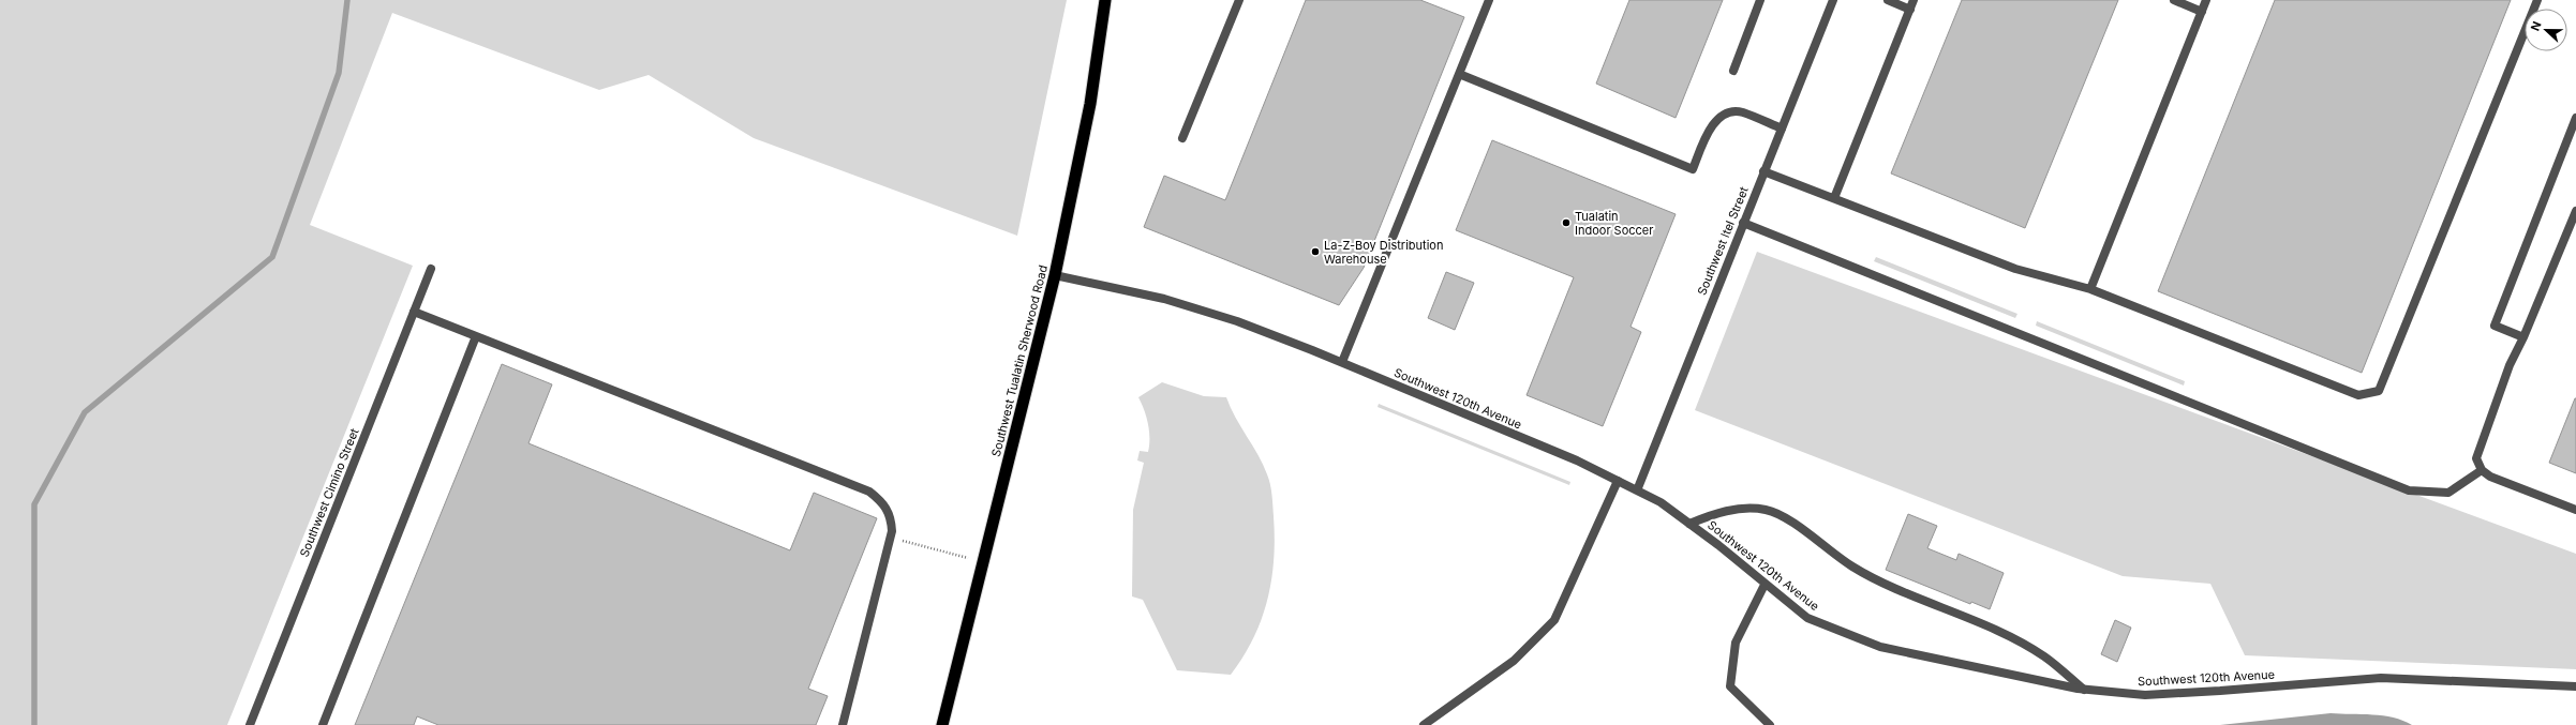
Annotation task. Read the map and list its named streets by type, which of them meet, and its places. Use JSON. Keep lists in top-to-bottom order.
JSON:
{
  "streets": {
    "highway": ["Southwest Tualatin Sherwood Road"],
    "street": ["Southwest Itel Street", "Southwest 120th Avenue", "Southwest Cimino Street"]
  },
  "crossings": [
    ["Southwest Itel Street", "Southwest 120th Avenue"],
    ["Southwest Tualatin Sherwood Road", "Southwest 120th Avenue"]
  ],
  "places": ["Tualatin Indoor Soccer", "La-Z-Boy Distribution Warehouse"],
  "north": "left"
}
